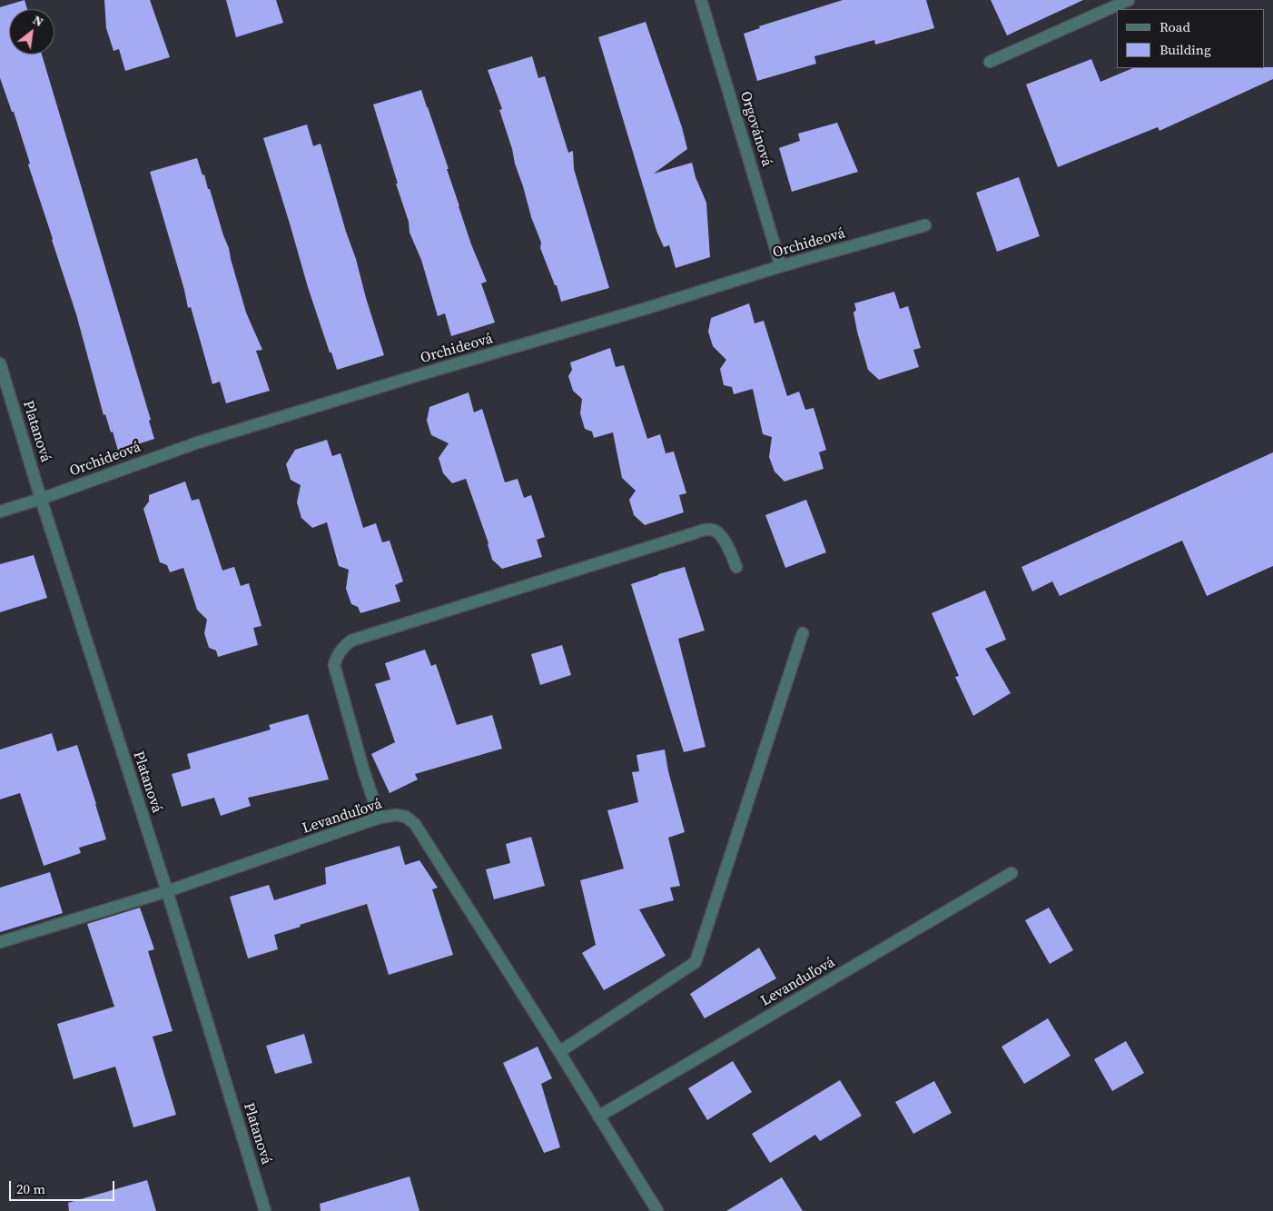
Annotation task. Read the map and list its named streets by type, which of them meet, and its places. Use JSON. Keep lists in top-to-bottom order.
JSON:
{
  "streets": {
    "street": [
      "Orgovánová",
      "Orchideová",
      "Platanová",
      "Levanduľová"
    ]
  },
  "crossings": [
    ["Orgovánová", "Orchideová"],
    ["Orchideová", "Platanová"],
    ["Platanová", "Levanduľová"]
  ],
  "legend": ["Road", "Building"],
  "scale_bar": "20 m",
  "north": "top right"
}
